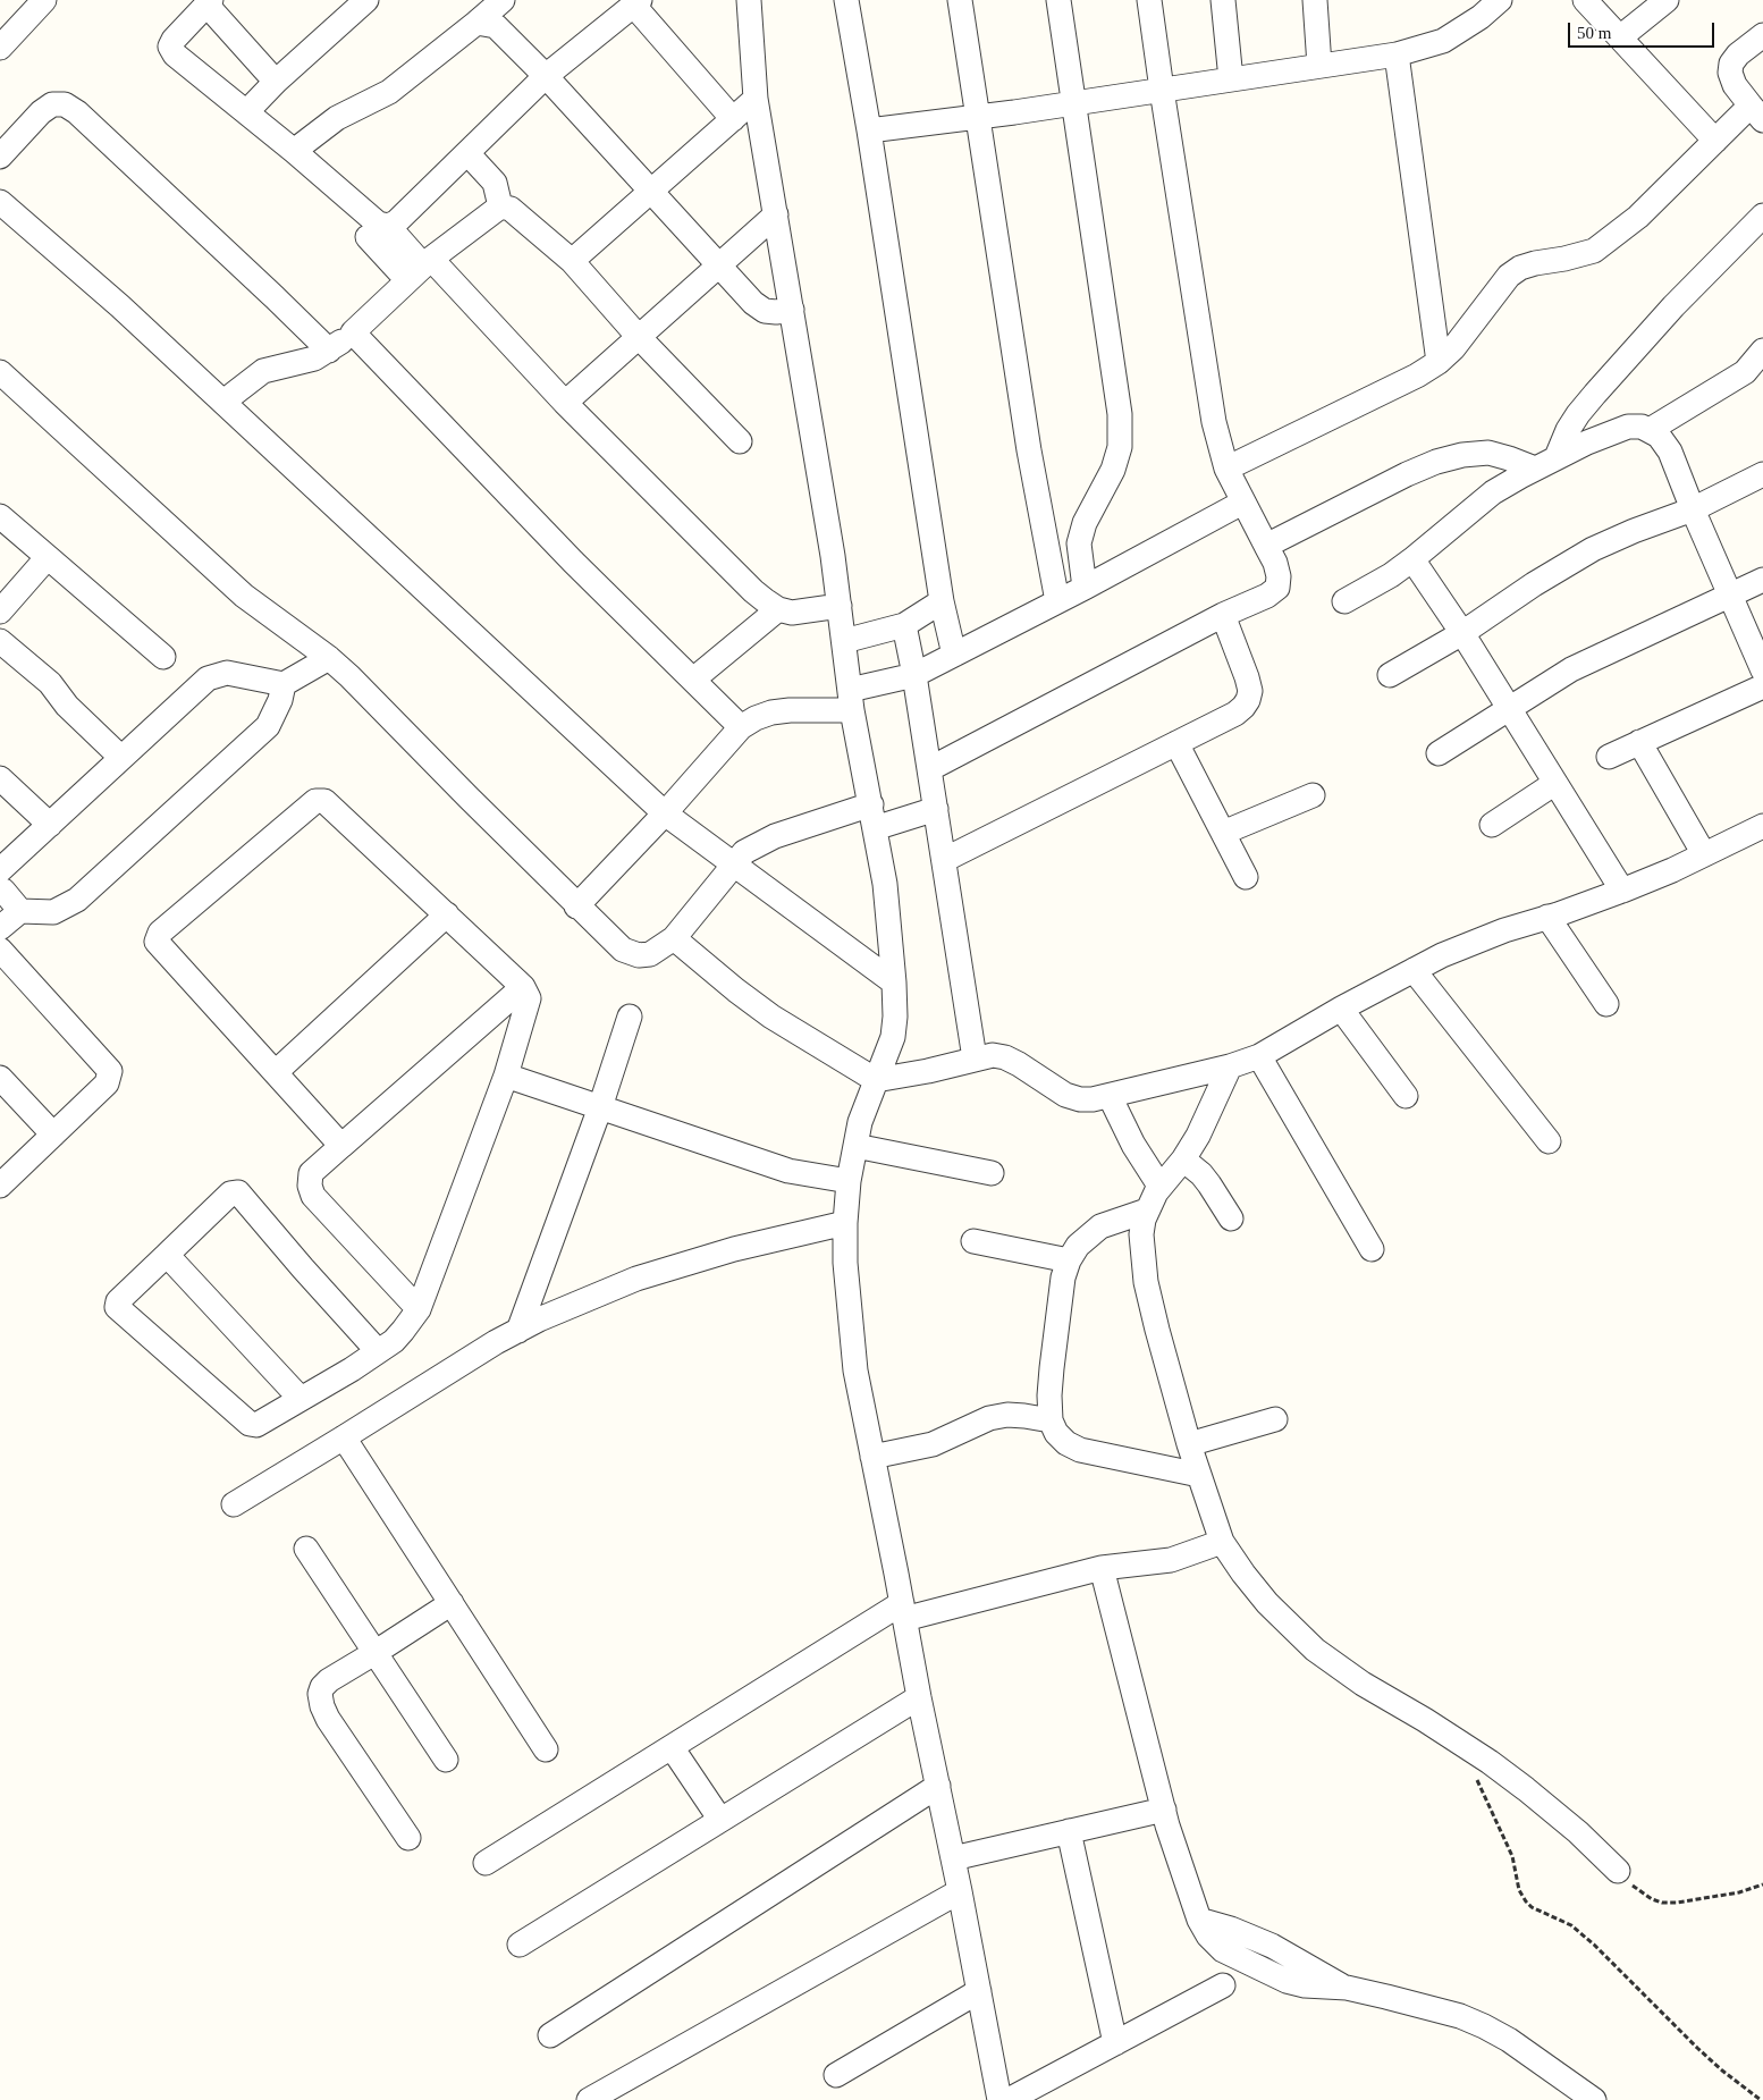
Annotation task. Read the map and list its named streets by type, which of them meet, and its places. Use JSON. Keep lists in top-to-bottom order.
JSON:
{
  "scale_bar": "50 m"
}
